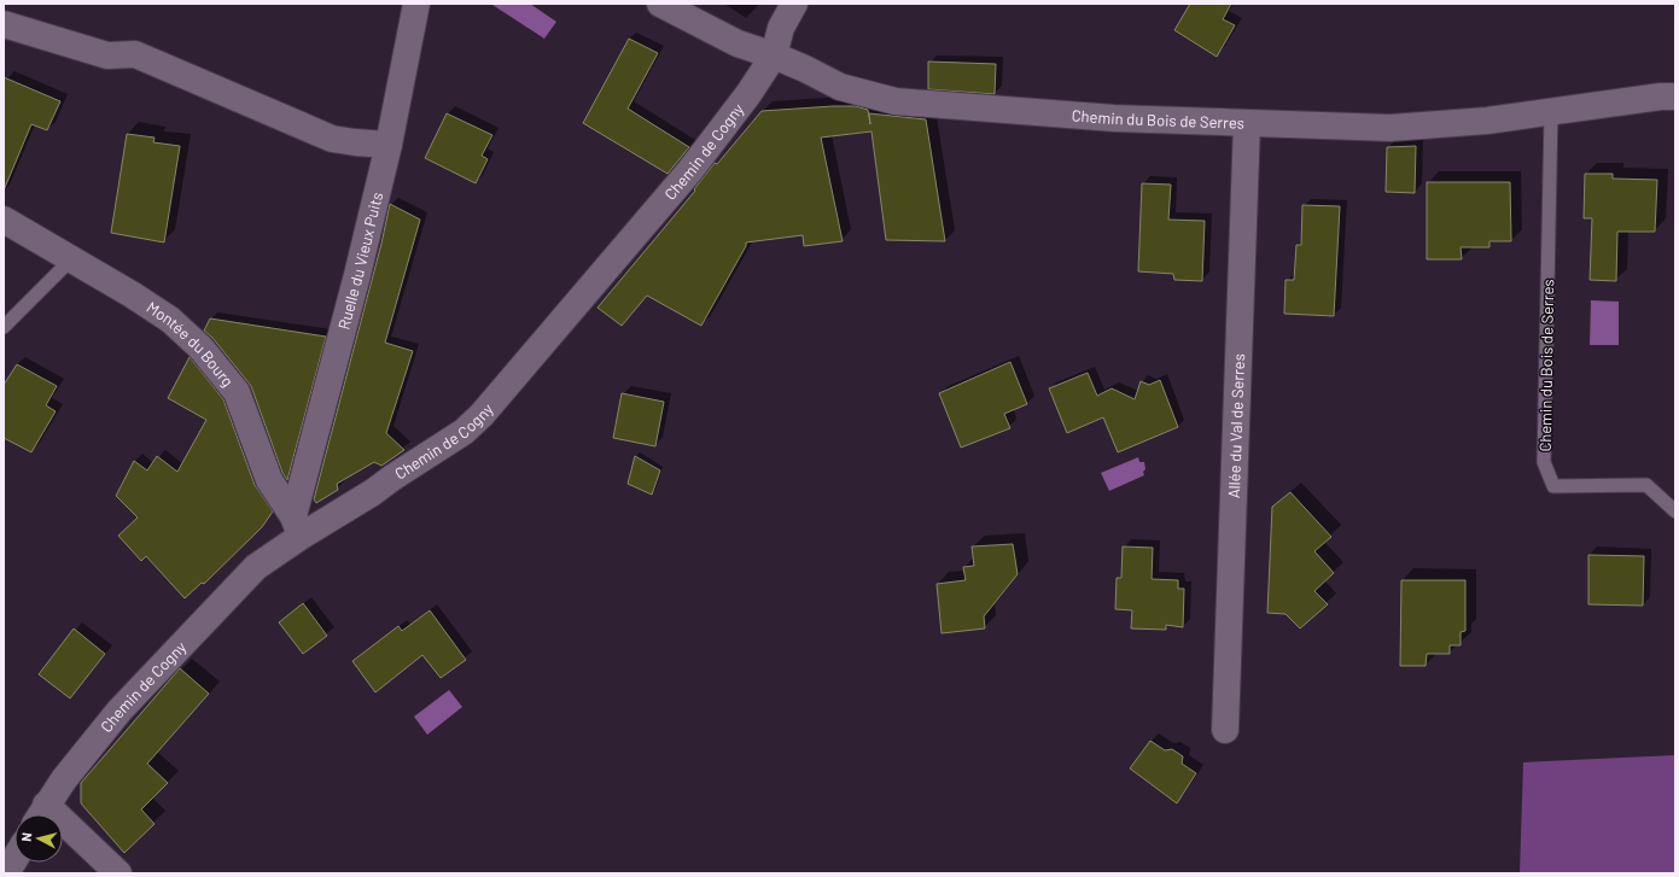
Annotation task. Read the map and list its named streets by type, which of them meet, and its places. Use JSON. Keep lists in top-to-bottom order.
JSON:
{
  "streets": {
    "street": [
      "Chemin du Bois de Serres",
      "Chemin de Cogny",
      "Ruelle du Vieux Puits",
      "Montée du Bourg",
      "Allée du Val de Serres"
    ]
  },
  "crossings": [
    ["Chemin du Bois de Serres", "Chemin de Cogny"],
    ["Chemin du Bois de Serres", "Allée du Val de Serres"],
    ["Chemin de Cogny", "Ruelle du Vieux Puits"],
    ["Chemin de Cogny", "Montée du Bourg"],
    ["Ruelle du Vieux Puits", "Montée du Bourg"]
  ],
  "north": "left"
}
